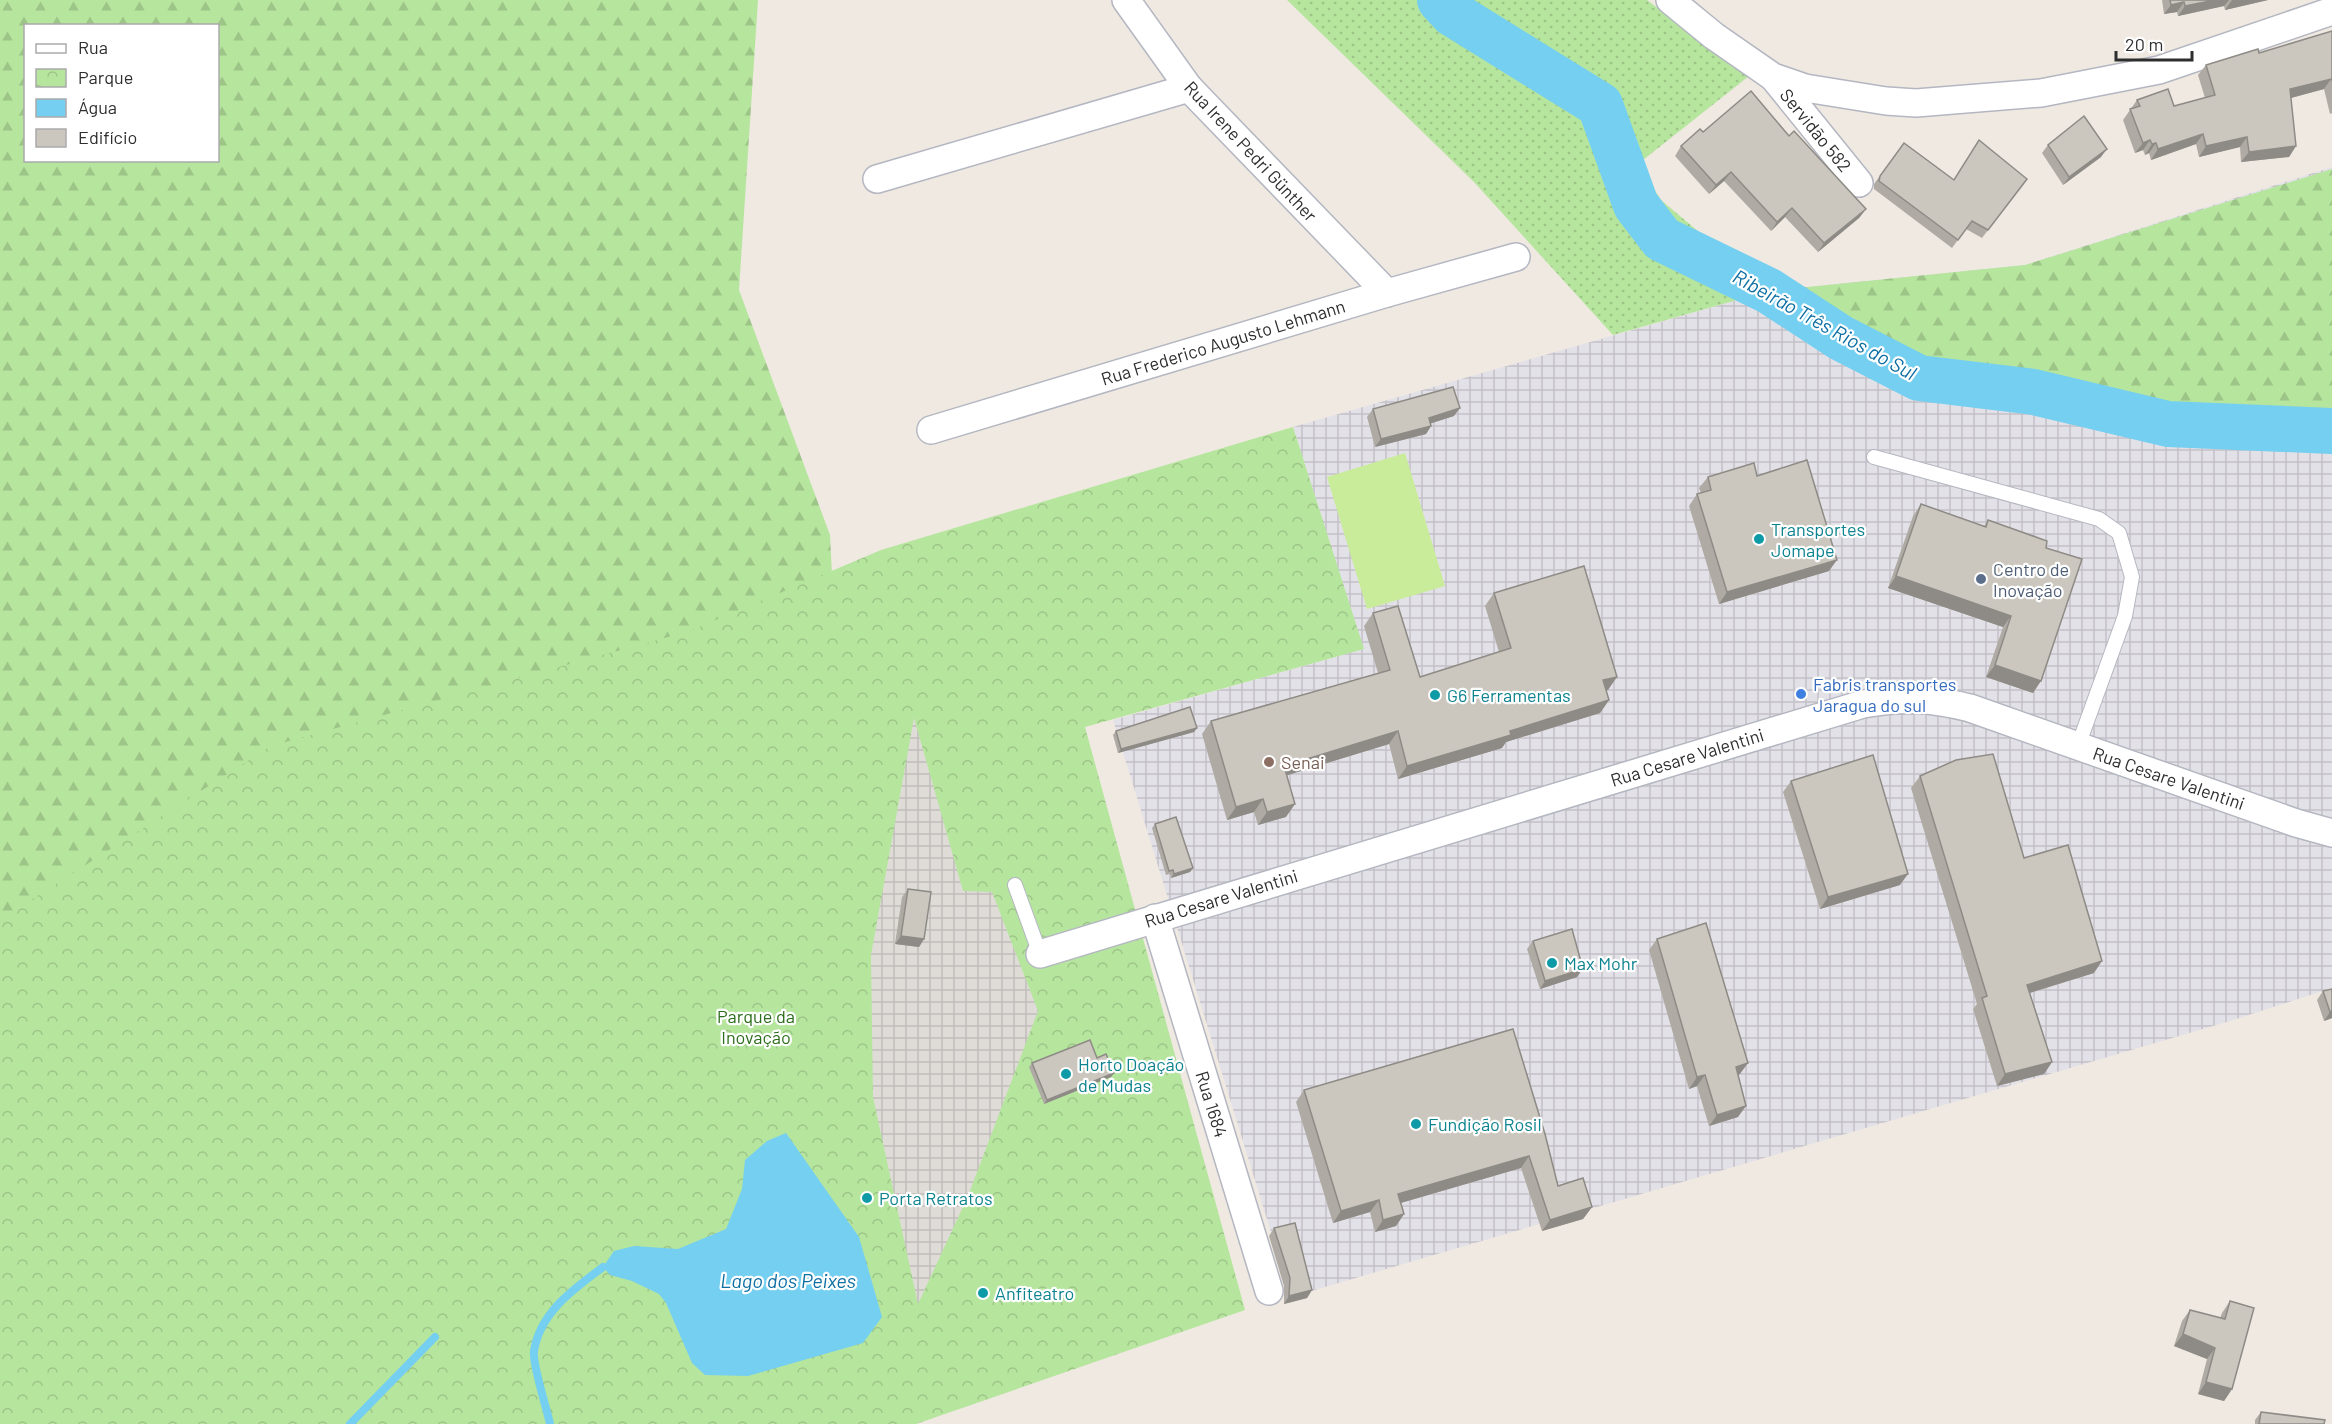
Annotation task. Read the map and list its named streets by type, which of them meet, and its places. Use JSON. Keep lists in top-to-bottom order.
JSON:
{
  "streets": {
    "street": [
      "Servidão 582",
      "Rua Irene Pedri Günther",
      "Rua Frederico Augusto Lehmann",
      "Rua Cesare Valentini",
      "Rua 1684"
    ]
  },
  "crossings": [
    ["Rua Irene Pedri Günther", "Rua Frederico Augusto Lehmann"],
    ["Rua Cesare Valentini", "Rua 1684"]
  ],
  "water": ["Ribeirão Três Rios do Sul", "Lago dos Peixes"],
  "parks": ["Parque da Inovação"],
  "places": [
    "Transportes Jomape",
    "Centro de Inovação",
    "Fabris transportes Jaragua do sul",
    "G6 Ferramentas",
    "Senai",
    "Max Mohr",
    "Horto Doação de Mudas",
    "Fundição Rosil",
    "Porta Retratos",
    "Anfiteatro"
  ],
  "legend": [
    "Rua",
    "Parque",
    "Água",
    "Edifício"
  ],
  "scale_bar": "20 m"
}
